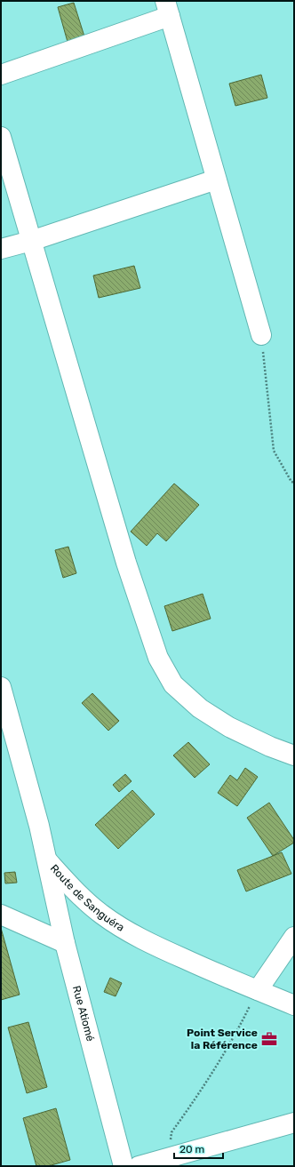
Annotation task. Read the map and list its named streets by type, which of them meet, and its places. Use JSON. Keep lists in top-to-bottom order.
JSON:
{
  "streets": {
    "street": ["Route de Sanguéra", "Rue Atiomé"]
  },
  "crossings": [
    ["Route de Sanguéra", "Rue Atiomé"]
  ],
  "places": {
    "office": ["Point Service la Référence"]
  },
  "scale_bar": "20 m"
}
